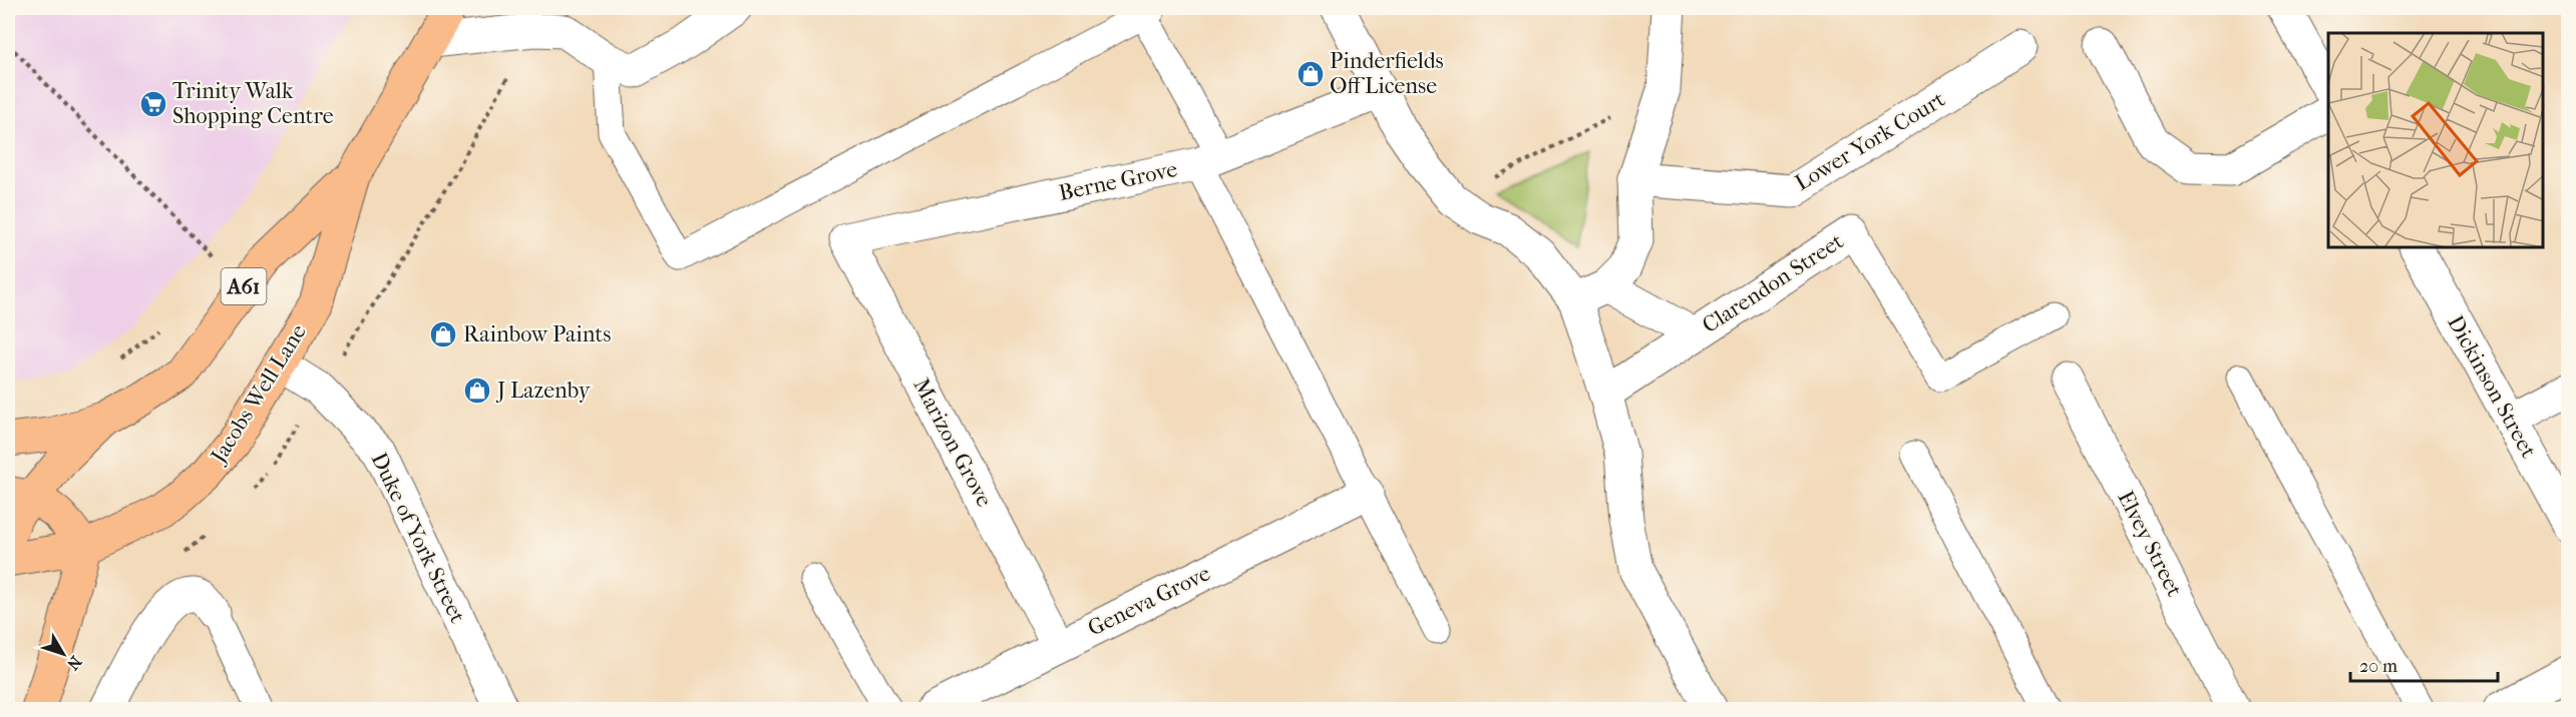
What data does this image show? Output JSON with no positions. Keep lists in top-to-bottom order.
{
  "streets": {
    "main road": ["A61", "Jacobs Well Lane"],
    "street": [
      "Lower York Court",
      "Berne Grove",
      "Clarendon Street",
      "Dickinson Street",
      "Marizon Grove",
      "Duke of York Street",
      "Elvey Street",
      "Geneva Grove"
    ]
  },
  "crossings": [
    ["Berne Grove", "Marizon Grove"],
    ["A61", "Jacobs Well Lane"],
    ["Jacobs Well Lane", "Duke of York Street"],
    ["Marizon Grove", "Geneva Grove"]
  ],
  "places": {
    "shop": ["Pinderfields Off License", "Rainbow Paints", "J Lazenby"],
    "supermarket": ["Trinity Walk Shopping Centre"]
  },
  "scale_bar": "20 m",
  "north": "bottom right"
}
